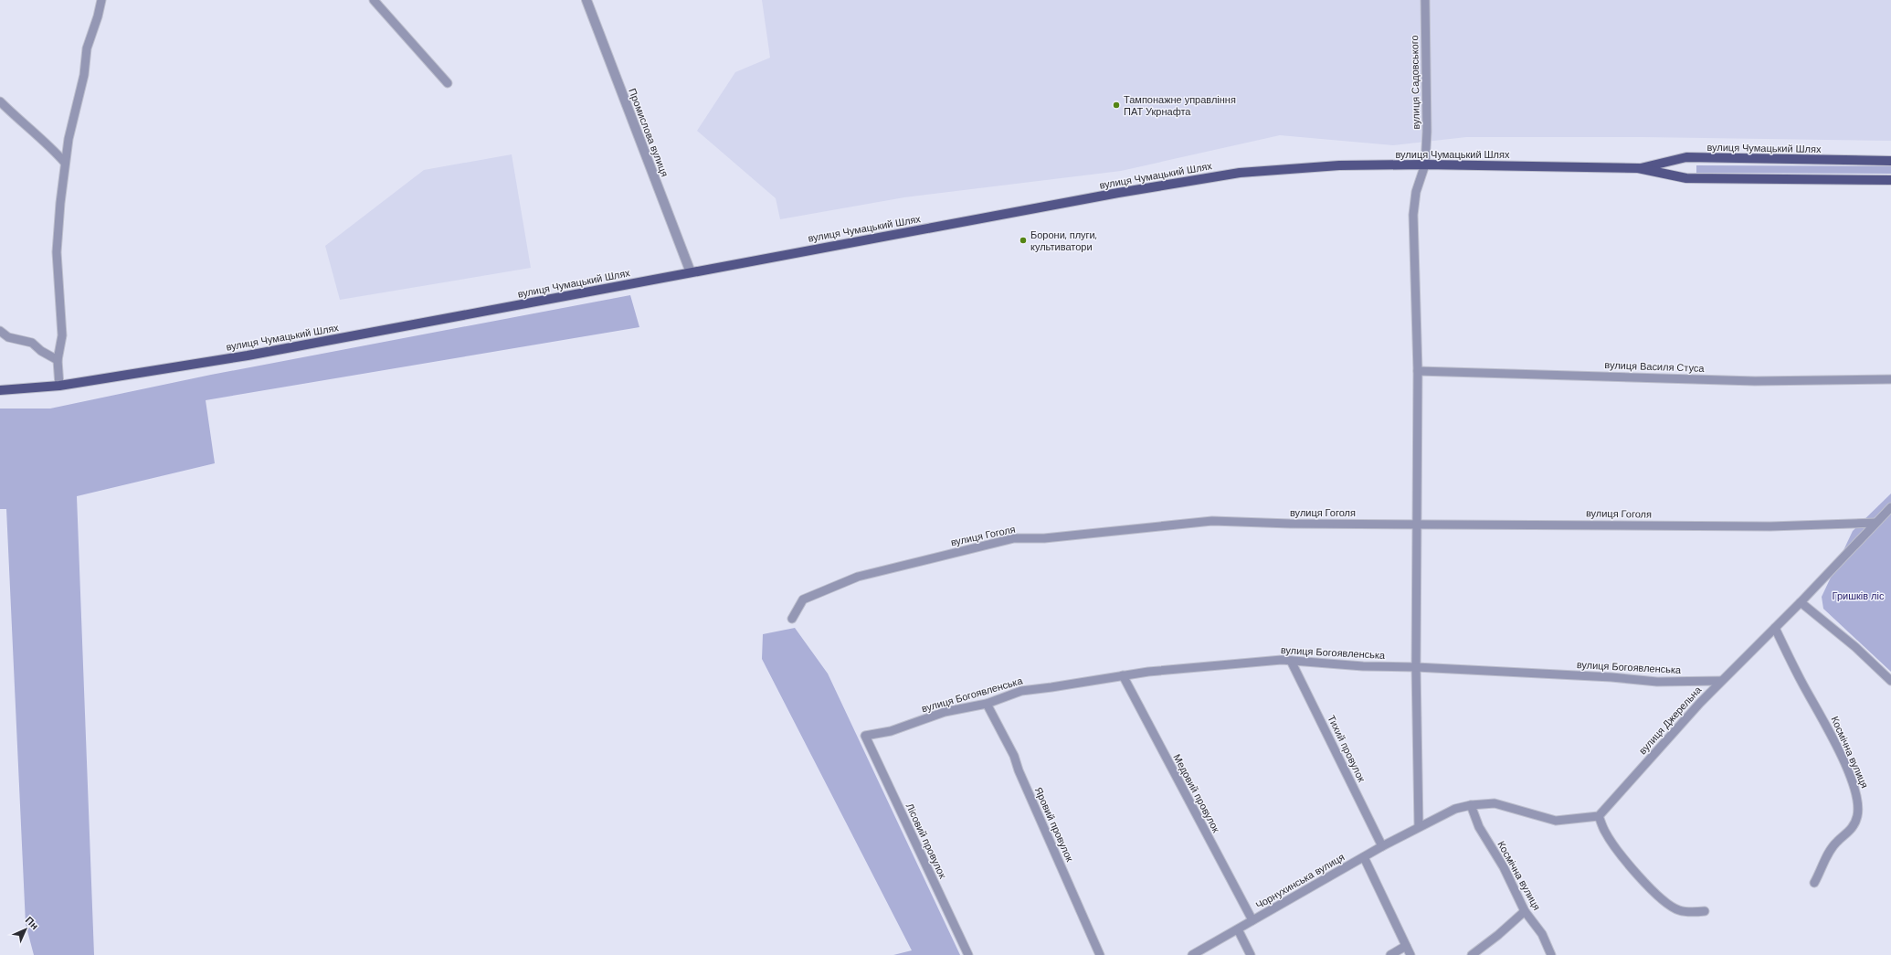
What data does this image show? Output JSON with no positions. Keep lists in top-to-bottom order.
{
  "streets": {
    "main road": ["вулиця Чумацький Шлях"],
    "street": [
      "вулиця Садовського",
      "Промислова вулиця",
      "вулиця Василя Стуса",
      "вулиця Гоголя",
      "вулиця Богоявленська",
      "вулиця Джерельна",
      "Тихий провулок",
      "Космічна вулиця",
      "Медовий провулок",
      "Яровий провулок",
      "Лісовий провулок",
      "Чорнухинська вулиця"
    ]
  },
  "crossings": [
    ["вулиця Садовського", "вулиця Чумацький Шлях"],
    ["вулиця Садовського", "вулиця Василя Стуса"],
    ["вулиця Садовського", "вулиця Гоголя"],
    ["вулиця Садовського", "вулиця Богоявленська"],
    ["вулиця Садовського", "Чорнухинська вулиця"],
    ["Промислова вулиця", "вулиця Чумацький Шлях"],
    ["вулиця Гоголя", "вулиця Джерельна"],
    ["вулиця Богоявленська", "вулиця Джерельна"],
    ["вулиця Богоявленська", "Тихий провулок"],
    ["вулиця Богоявленська", "Медовий провулок"],
    ["вулиця Богоявленська", "Яровий провулок"],
    ["вулиця Богоявленська", "Лісовий провулок"],
    ["вулиця Джерельна", "Космічна вулиця"],
    ["Тихий провулок", "Чорнухинська вулиця"],
    ["Медовий провулок", "Чорнухинська вулиця"]
  ],
  "parks": ["Гришків ліс"],
  "places": ["Тампонажне управління ПАТ Укрнафта", "Борони, плуги, культиватори"],
  "north": "top right"
}
